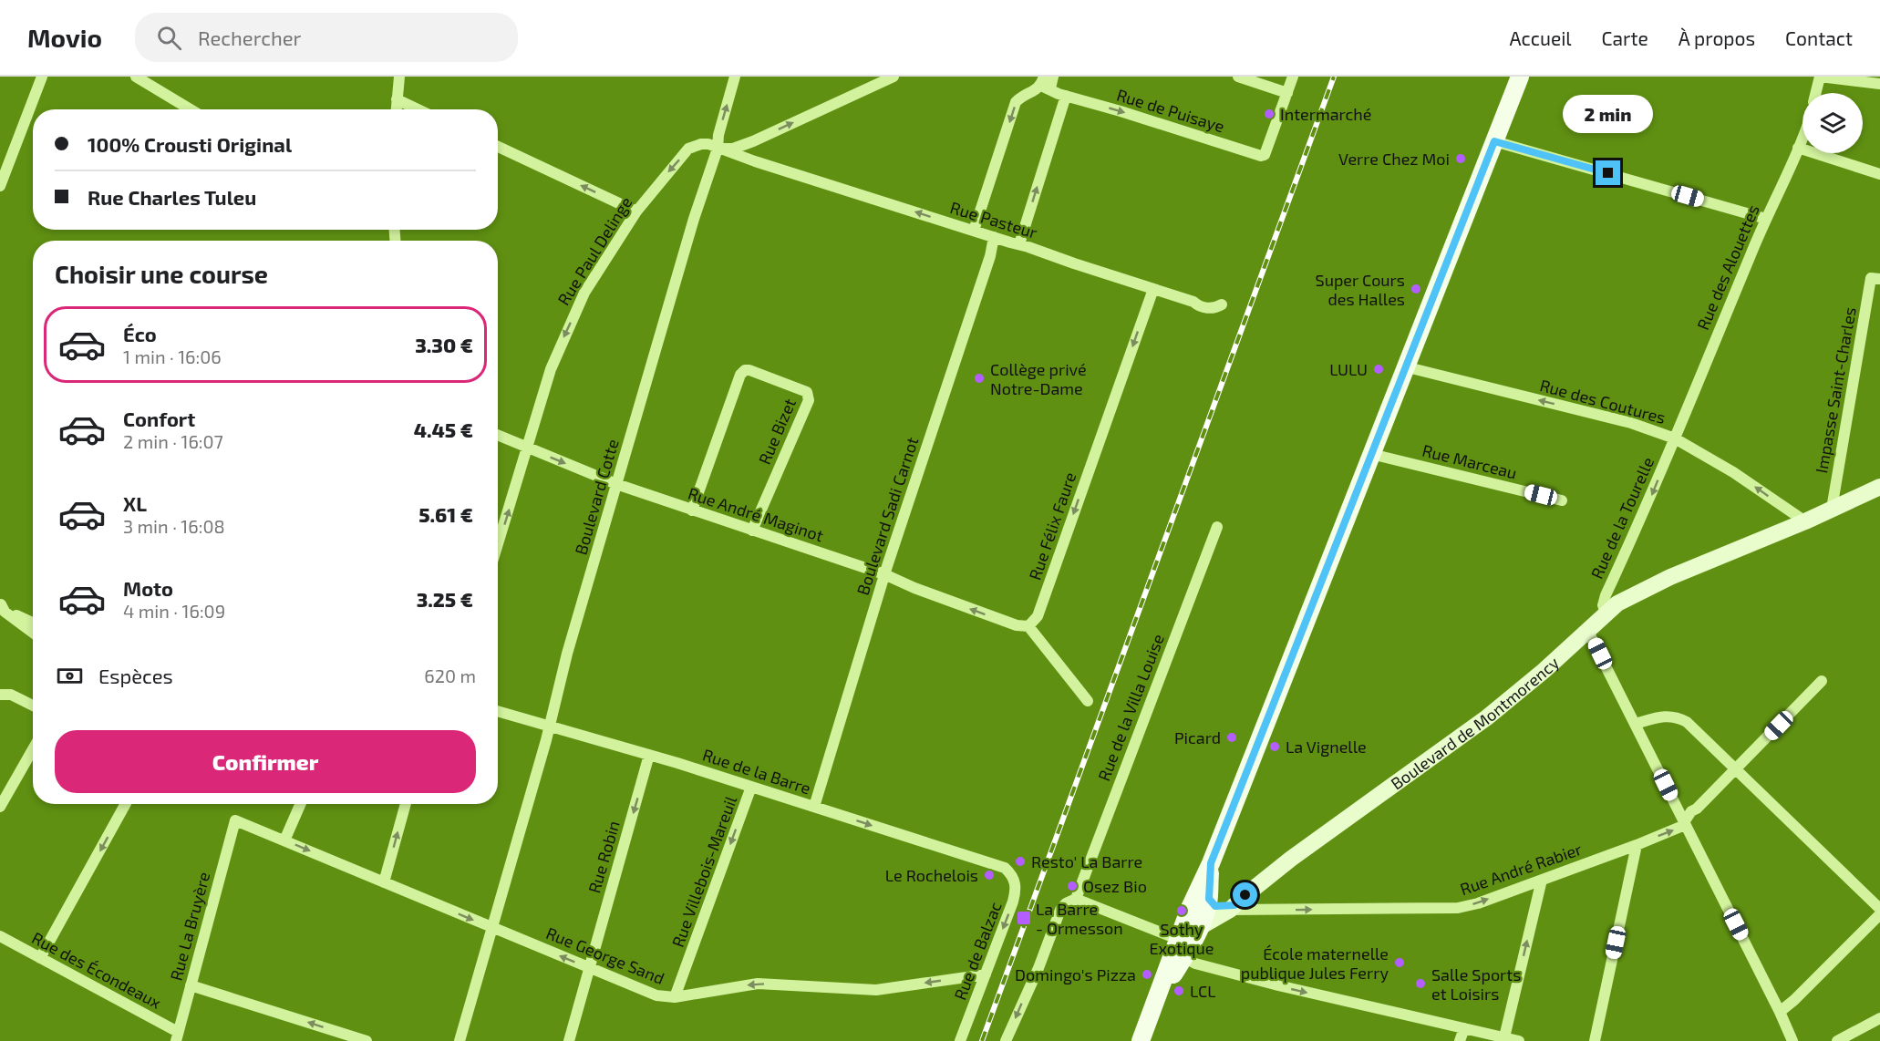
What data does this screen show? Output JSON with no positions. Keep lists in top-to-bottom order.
{
  "streets": {
    "street": [
      "Rue de Puisaye",
      "Rue Pasteur",
      "Rue Paul Delinge",
      "Rue des Alouettes",
      "Impasse Saint-Charles",
      "Rue des Coutures",
      "Rue Bizet",
      "Rue Marceau",
      "Boulevard Cotte",
      "Rue André Maginot",
      "Boulevard Sadi Carnot",
      "Rue de la Tourelle",
      "Rue Félix Faure",
      "Rue de la Villa Louise",
      "Boulevard de Montmorency",
      "Rue de la Barre",
      "Rue Robin",
      "Rue André Rabier",
      "Rue Villebois-Mareuil",
      "Rue La Bruyère",
      "Rue de Balzac",
      "Rue George Sand",
      "Rue des Écondeaux"
    ]
  },
  "crossings": [
    ["Rue Pasteur", "Rue Paul Delinge"],
    ["Rue Pasteur", "Boulevard Cotte"],
    ["Rue Pasteur", "Boulevard Sadi Carnot"],
    ["Rue Pasteur", "Rue Félix Faure"],
    ["Rue Paul Delinge", "Boulevard Cotte"],
    ["Rue Paul Delinge", "Rue André Maginot"],
    ["Rue des Alouettes", "Rue des Coutures"],
    ["Rue des Alouettes", "Rue de la Tourelle"],
    ["Impasse Saint-Charles", "Boulevard de Montmorency"],
    ["Rue des Coutures", "Rue de la Tourelle"],
    ["Rue des Coutures", "Boulevard de Montmorency"],
    ["Rue Bizet", "Rue André Maginot"],
    ["Boulevard Cotte", "Rue André Maginot"],
    ["Boulevard Cotte", "Rue de la Barre"],
    ["Boulevard Cotte", "Rue George Sand"],
    ["Rue André Maginot", "Boulevard Sadi Carnot"],
    ["Boulevard Sadi Carnot", "Rue de la Barre"],
    ["Rue de la Tourelle", "Boulevard de Montmorency"],
    ["Boulevard de Montmorency", "Rue André Rabier"],
    ["Rue de la Barre", "Rue Robin"],
    ["Rue de la Barre", "Rue Villebois-Mareuil"],
    ["Rue de la Barre", "Rue de Balzac"],
    ["Rue Robin", "Rue George Sand"],
    ["Rue Villebois-Mareuil", "Rue George Sand"],
    ["Rue La Bruyère", "Rue George Sand"],
    ["Rue La Bruyère", "Rue des Écondeaux"],
    ["Rue de Balzac", "Rue George Sand"]
  ],
  "one_way": [
    "Rue de Puisaye",
    "Rue Pasteur",
    "Rue des Coutures",
    "Rue de la Tourelle",
    "Rue Félix Faure",
    "Rue de la Barre",
    "Rue Robin",
    "Rue Villebois-Mareuil"
  ],
  "places": {
    "other": [
      "Intermarché",
      "Verre Chez Moi",
      "Super Cours des Halles",
      "LULU",
      "Collège privé Notre-Dame",
      "Picard",
      "La Vignelle",
      "Resto' La Barre",
      "Le Rochelois",
      "Osez Bio",
      "Sothy Exotique",
      "École maternelle publique Jules Ferry",
      "Domingo's Pizza",
      "Salle Sports et Loisirs",
      "LCL"
    ],
    "transit": ["La Barre - Ormesson"]
  },
  "page": {
    "header": "Movio",
    "search": "Rechercher",
    "nav": [
      "Accueil",
      "Carte",
      "À propos",
      "Contact"
    ],
    "bubble": "2 min",
    "banner": ["100% Crousti Original", "Rue Charles Tuleu"],
    "heading": "Choisir une course",
    "list": [
      {
        "name": "Éco",
        "note": "1 min · 16:06",
        "value": "3.30 €"
      },
      {
        "name": "Confort",
        "note": "2 min · 16:07",
        "value": "4.45 €"
      },
      {
        "name": "XL",
        "note": "3 min · 16:08",
        "value": "5.61 €"
      },
      {
        "name": "Moto",
        "note": "4 min · 16:09",
        "value": "3.25 €"
      }
    ],
    "pay": ["Espèces", "620 m"],
    "buttons": "Confirmer"
  }
}
